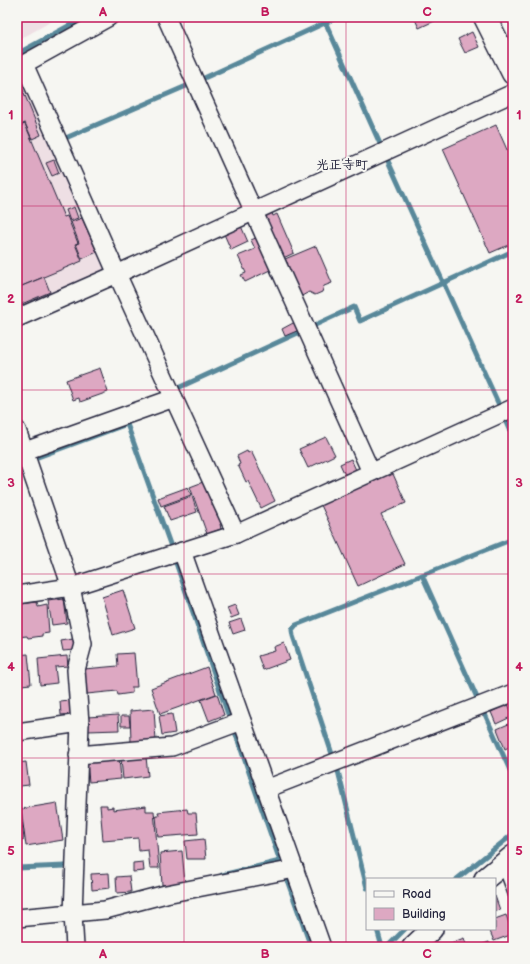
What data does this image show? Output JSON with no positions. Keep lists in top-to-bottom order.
{
  "districts": ["光正寺町"],
  "legend": ["Road", "Building"],
  "grid": {
    "columns": ["A", "B", "C"],
    "rows": [
      "1",
      "2",
      "3",
      "4",
      "5"
    ]
  }
}
